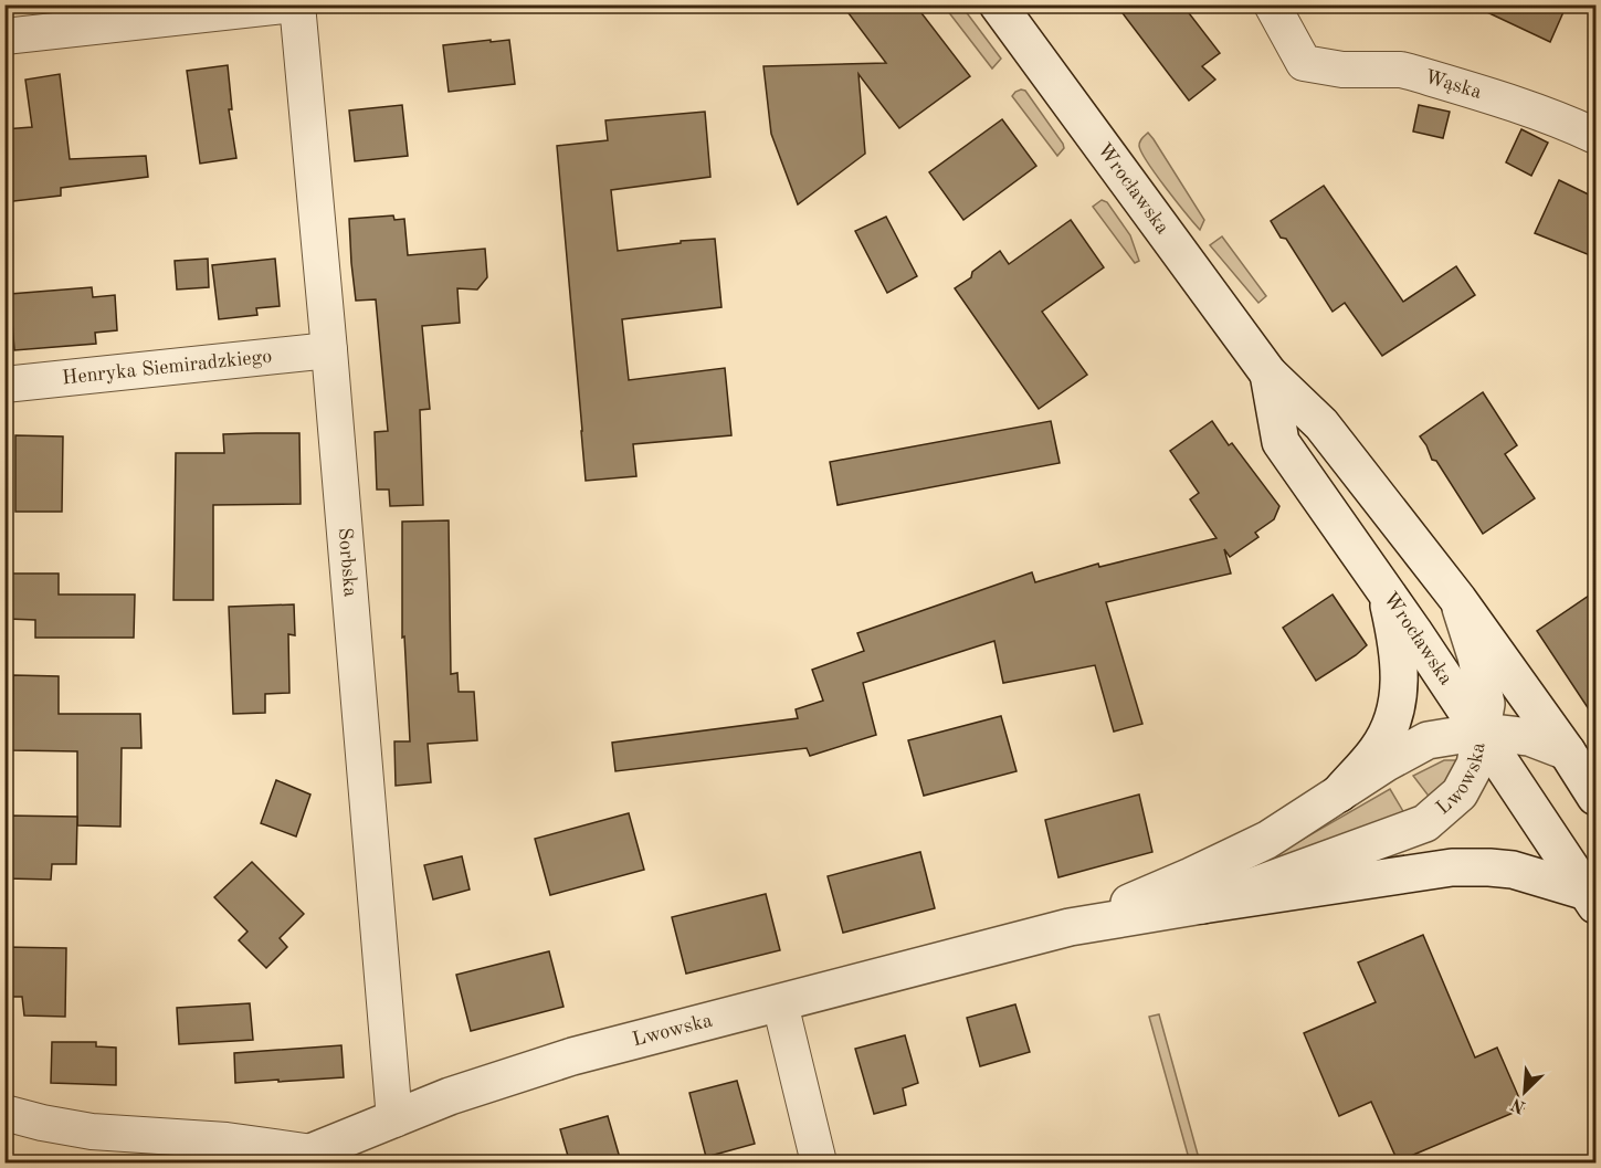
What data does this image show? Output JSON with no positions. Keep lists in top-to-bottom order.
{
  "streets": {
    "main road": ["Wrocławska", "Lwowska"],
    "street": ["Wąska", "Henryka Siemiradzkiego", "Sorbska"]
  },
  "crossings": [
    ["Wrocławska", "Lwowska"],
    ["Henryka Siemiradzkiego", "Sorbska"],
    ["Sorbska", "Lwowska"]
  ],
  "north": "bottom left"
}
